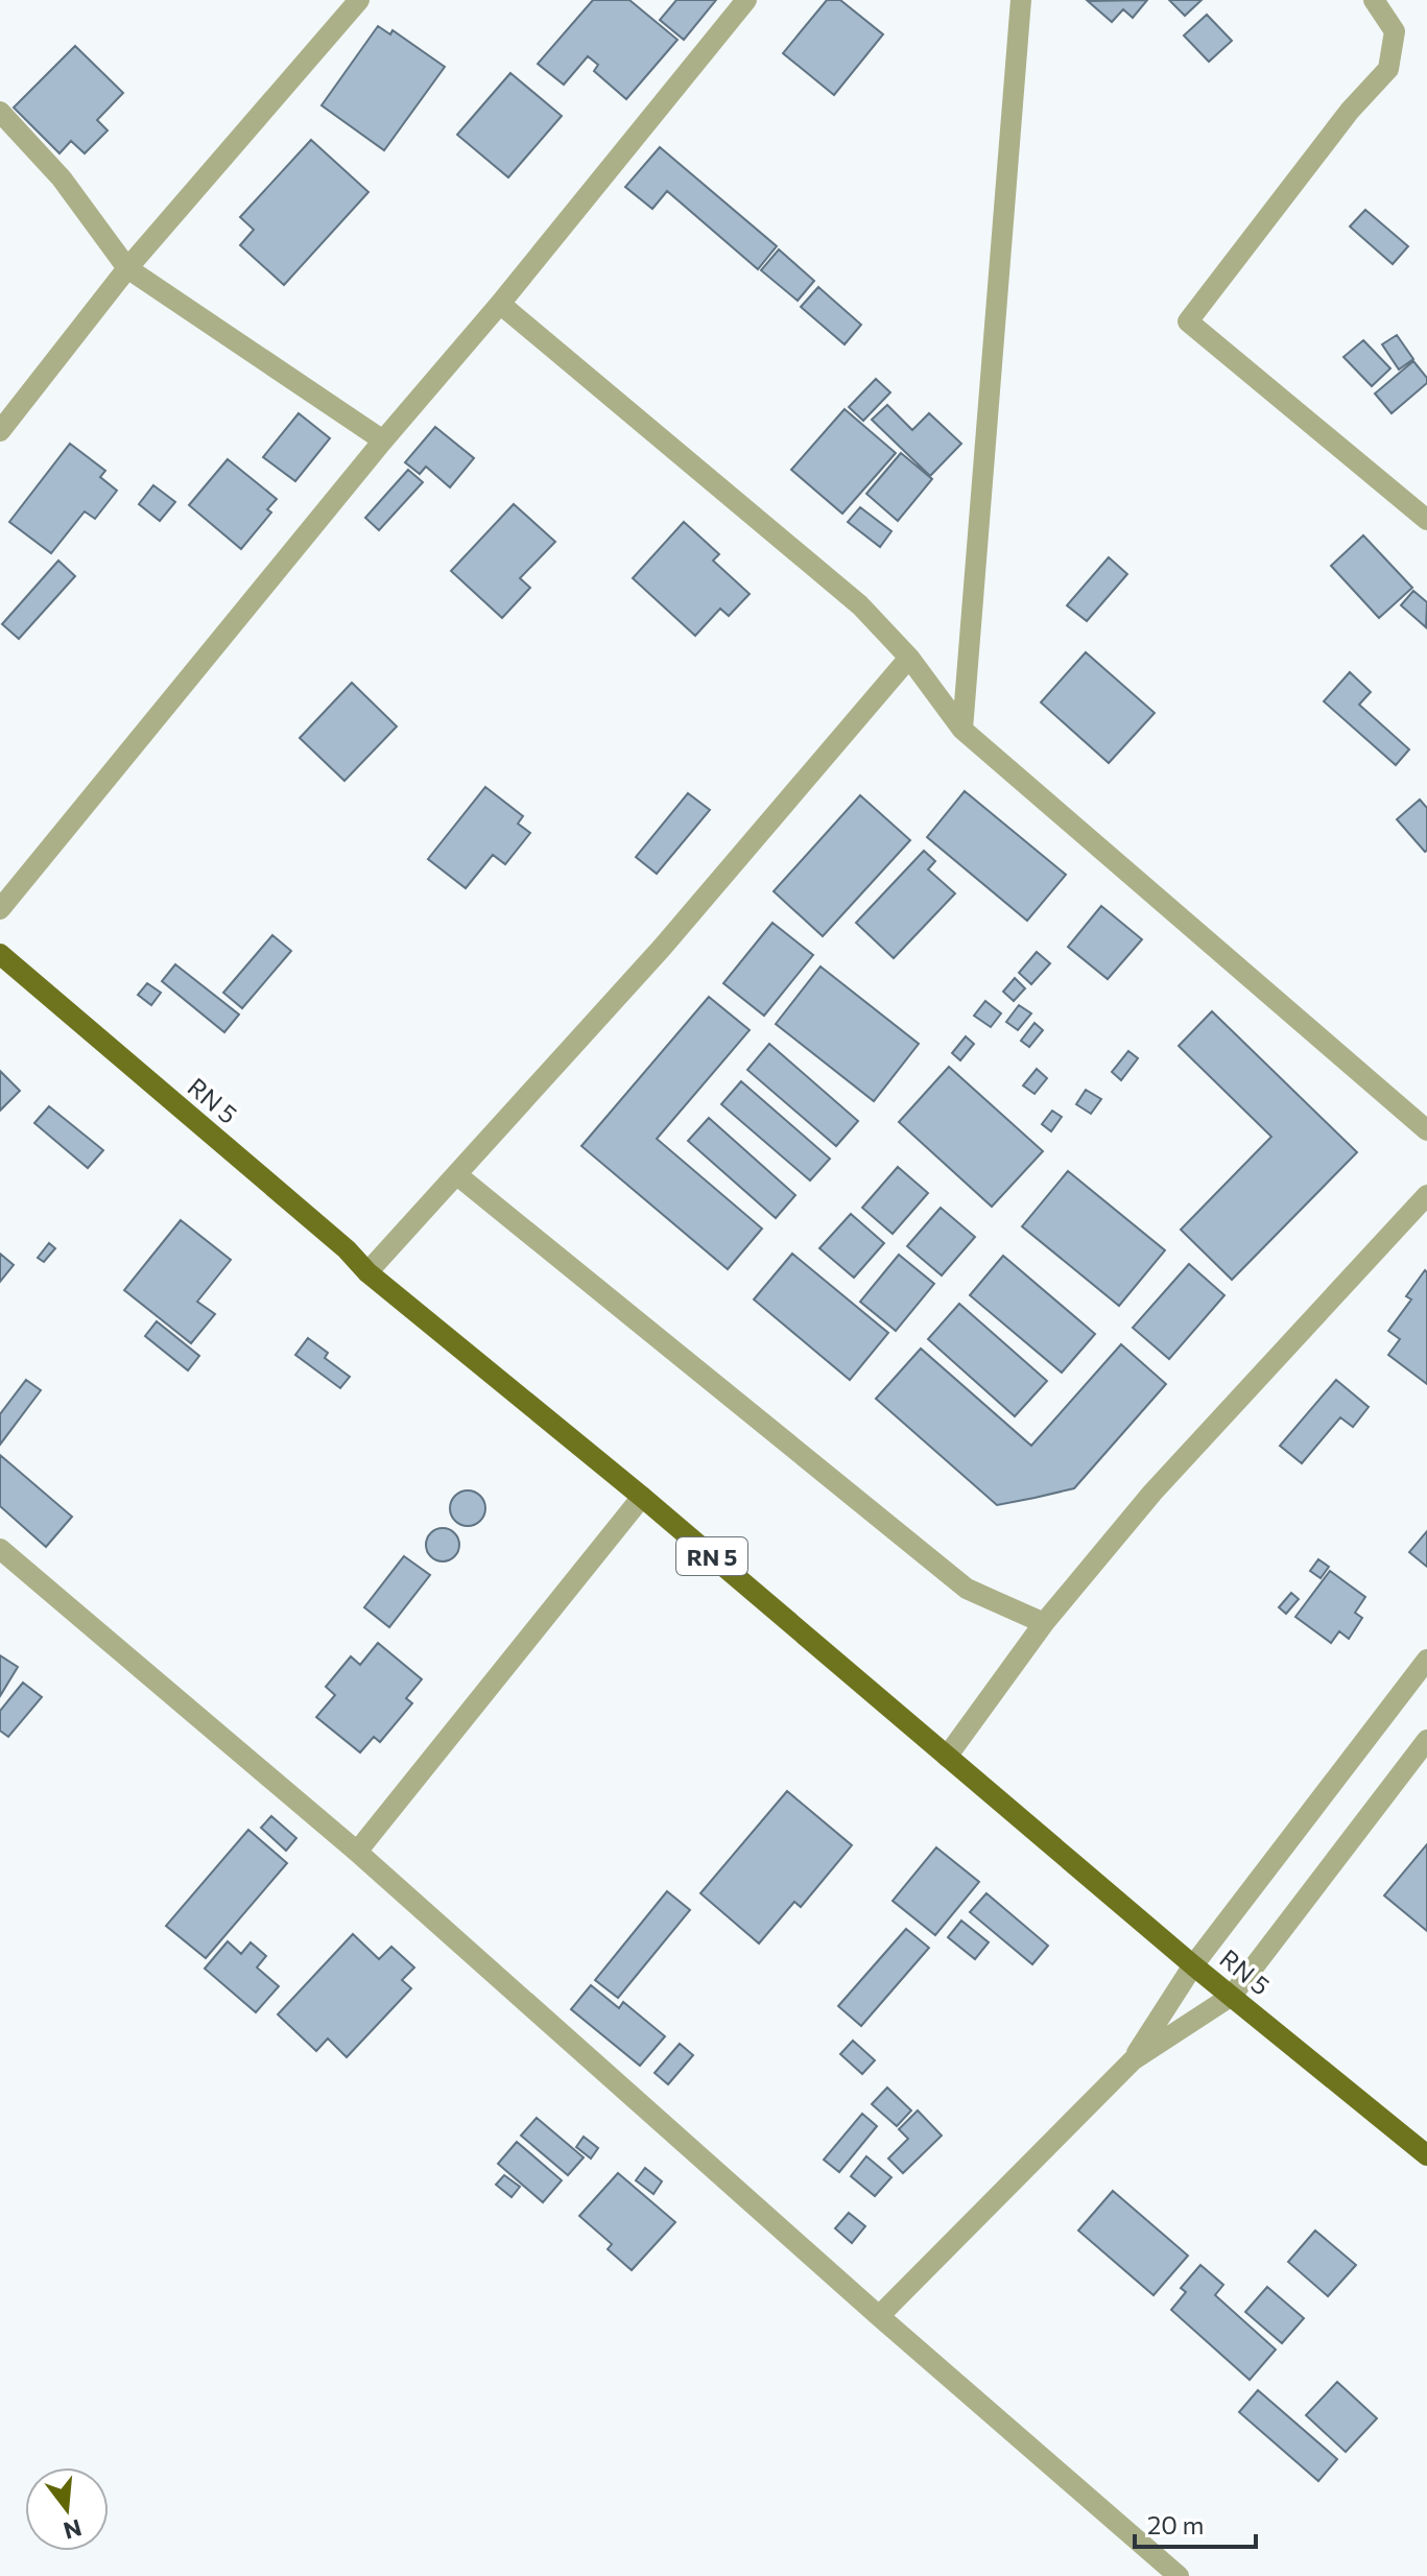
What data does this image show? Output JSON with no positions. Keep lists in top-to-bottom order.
{
  "streets": {
    "main road": ["RN 5"]
  },
  "scale_bar": "20 m",
  "north": "bottom"
}
